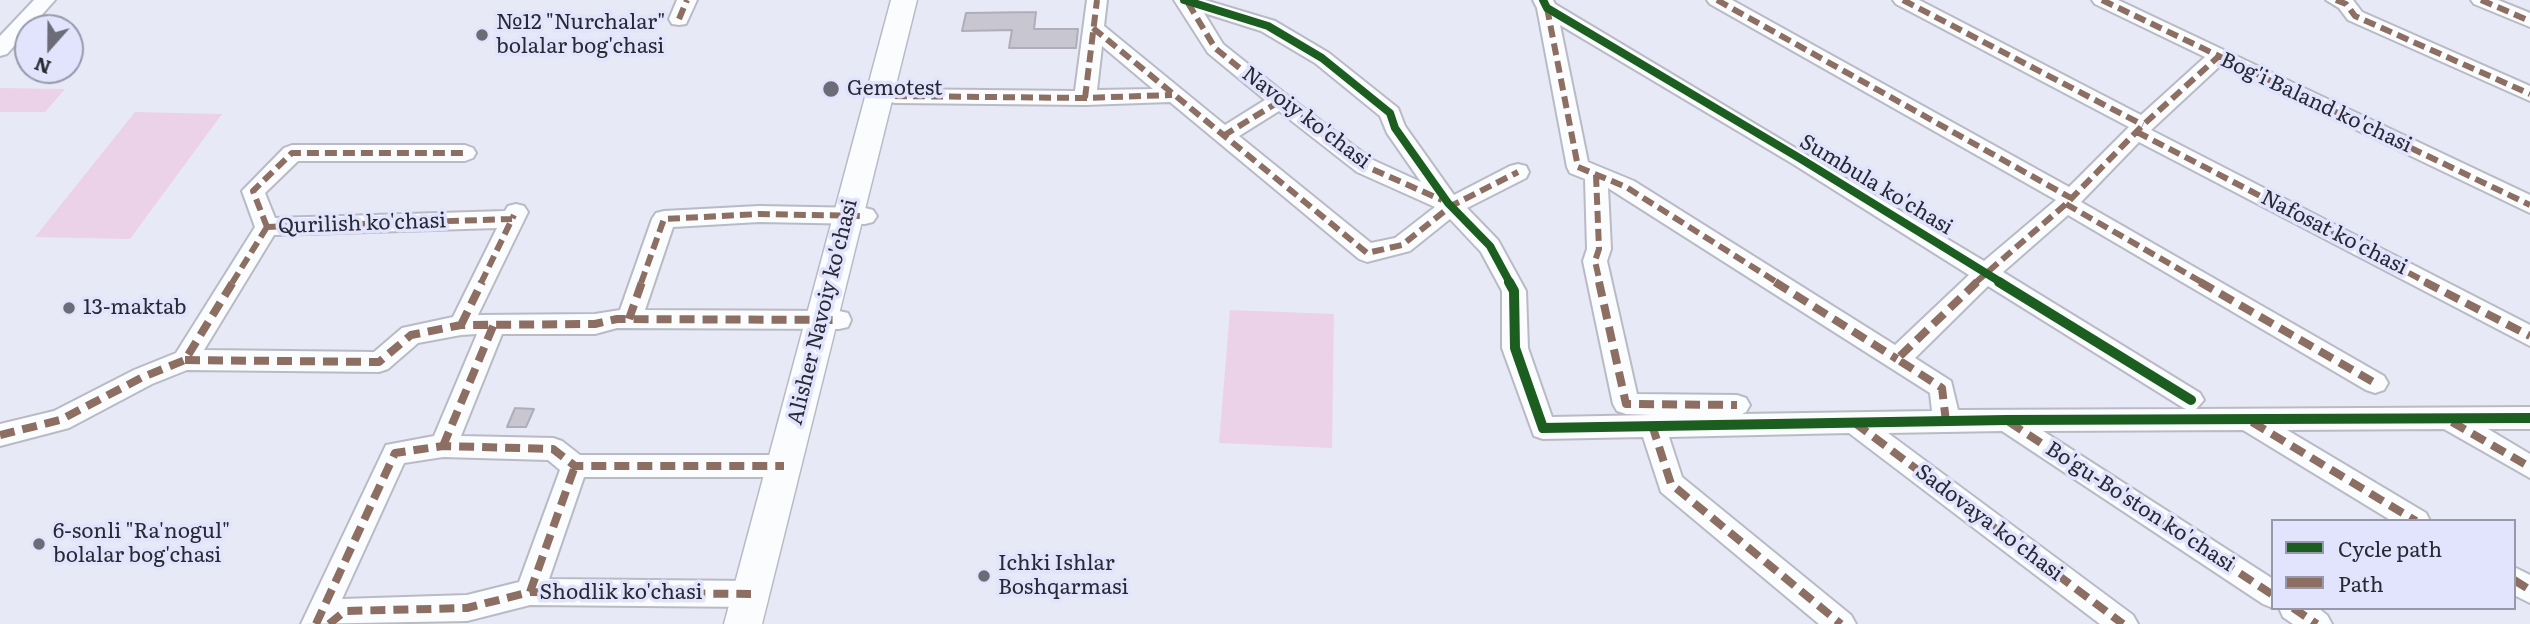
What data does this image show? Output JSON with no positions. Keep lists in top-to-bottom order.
{
  "streets": {
    "main road": ["Alisher Navoiy ko'chasi"],
    "street": [
      "Bog'i Baland ko'chasi",
      "Navoiy ko'chasi",
      "Sumbula ko'chasi",
      "Qurilish ko'chasi",
      "Nafosat ko'chasi",
      "Bo'gu-Bo'ston ko'chasi",
      "Sadovaya ko'chasi",
      "Shodlik ko'chasi"
    ]
  },
  "crossings": [
    ["Alisher Navoiy ko'chasi", "Shodlik ko'chasi"]
  ],
  "places": [
    "№12 \"Nurchalar\" bolalar bog'chasi",
    "Gemotest",
    "13-maktab",
    "6-sonli \"Ra'nogul\" bolalar bog'chasi",
    "Ichki Ishlar Boshqarmasi"
  ],
  "legend": ["Cycle path", "Path"],
  "north": "bottom"
}
